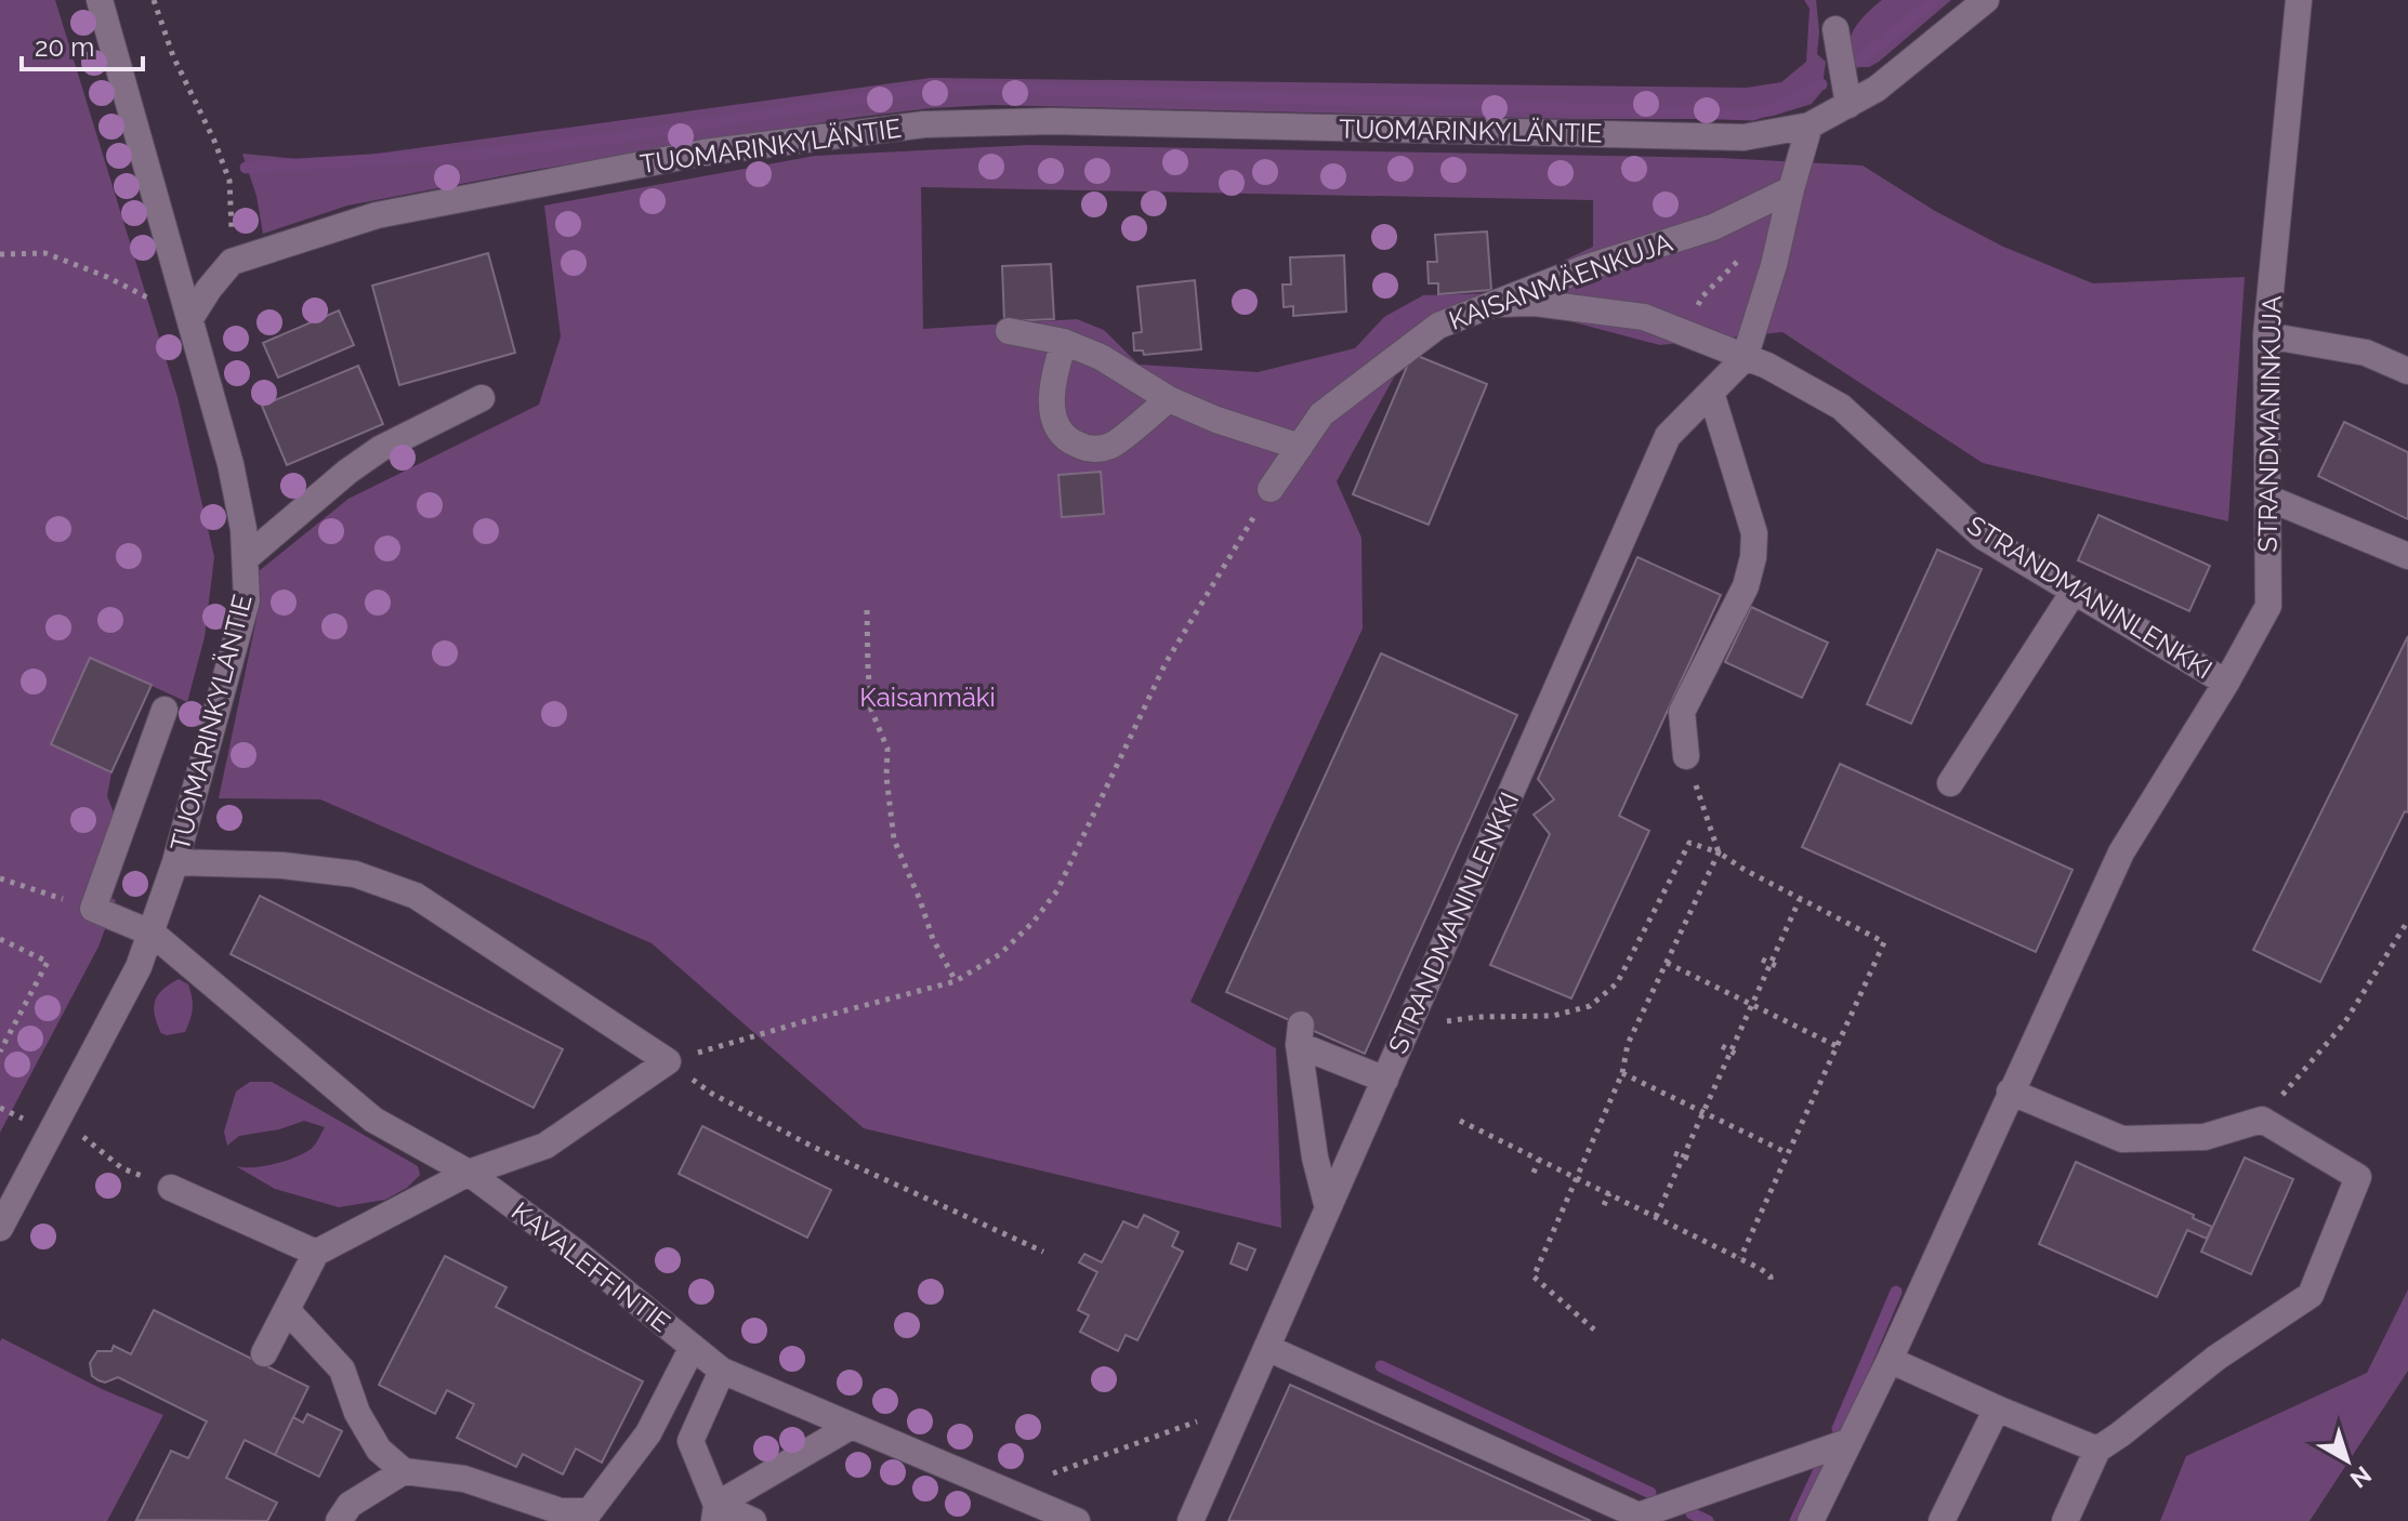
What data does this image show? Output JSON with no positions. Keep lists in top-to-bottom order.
{
  "streets": {
    "street": [
      "TUOMARINKYLÄNTIE",
      "KAISANMÄENKUJA",
      "STRANDMANINKUJA",
      "STRANDMANINLENKKI",
      "KAVALEFFINTIE"
    ]
  },
  "crossings": [
    ["TUOMARINKYLÄNTIE", "KAVALEFFINTIE"],
    ["STRANDMANINKUJA", "STRANDMANINLENKKI"]
  ],
  "parks": ["Kaisanmäki"],
  "scale_bar": "20 m",
  "north": "bottom right"
}
